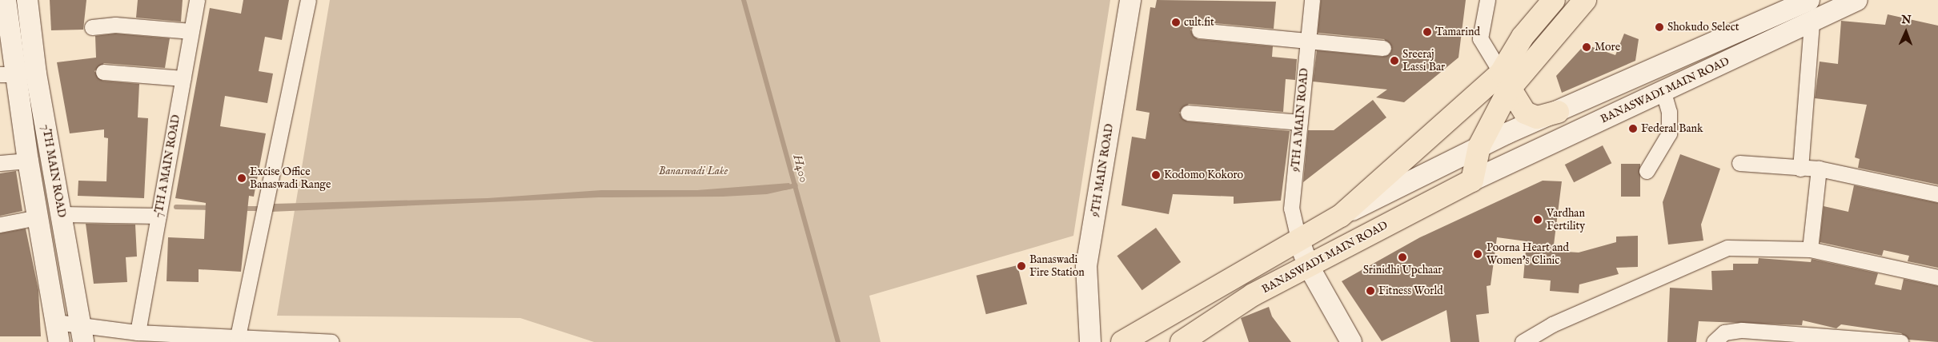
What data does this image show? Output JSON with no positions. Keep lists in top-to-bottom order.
{
  "streets": {
    "main road": ["BANASWADI MAIN ROAD", "9TH MAIN ROAD", "7TH MAIN ROAD"],
    "street": ["9TH A MAIN ROAD", "7TH A MAIN ROAD"]
  },
  "crossings": [
    ["BANASWADI MAIN ROAD", "9TH A MAIN ROAD"]
  ],
  "water": ["H400"],
  "parks": ["Banaswadi Lake"],
  "places": [
    "cult.fit",
    "Shokudo Select",
    "Tamarind",
    "More",
    "Sreeraj Lassi Bar",
    "Federal Bank",
    "Kodomo Kokoro",
    "Excise Office Banaswadi Range",
    "Vardhan Fertility",
    "Poorna Heart and Women's Clinic",
    "Srinidhi Upchaar",
    "Banaswadi Fire Station",
    "Fitness World"
  ],
  "north": "top"
}
